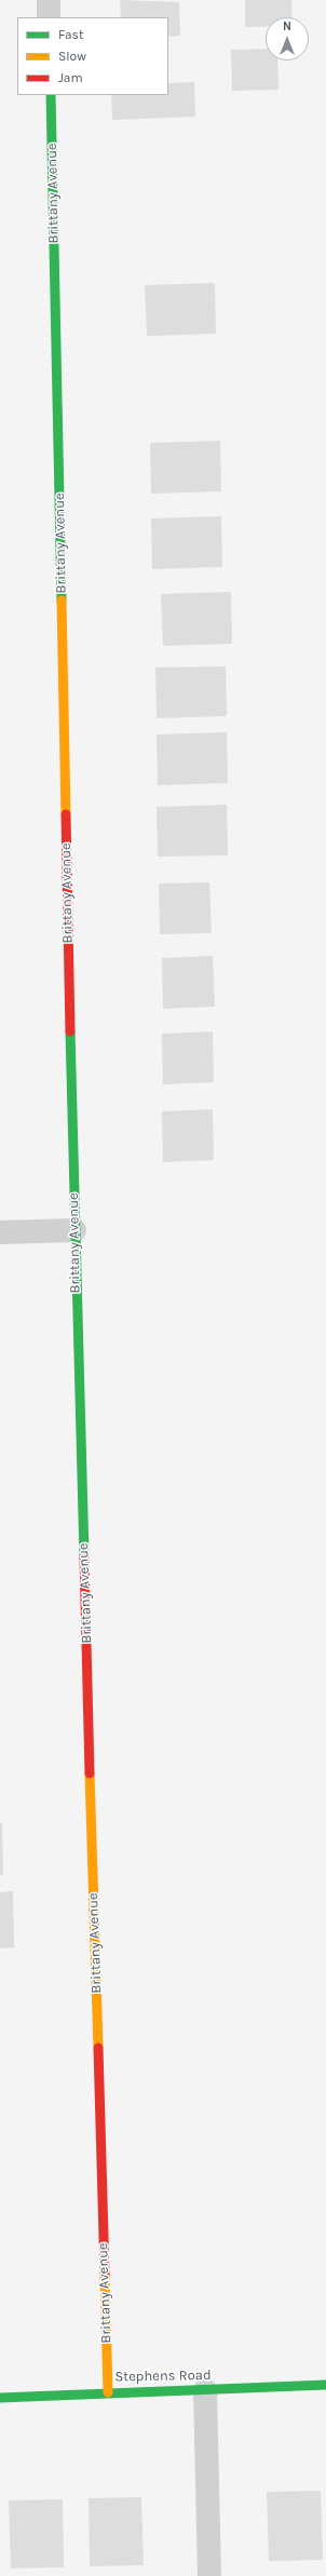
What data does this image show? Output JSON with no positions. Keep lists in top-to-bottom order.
{
  "streets": {
    "street": ["Brittany Avenue", "Stephens Road"]
  },
  "crossings": [
    ["Brittany Avenue", "Stephens Road"]
  ],
  "legend": ["Fast", "Slow", "Jam"],
  "north": "top"
}
